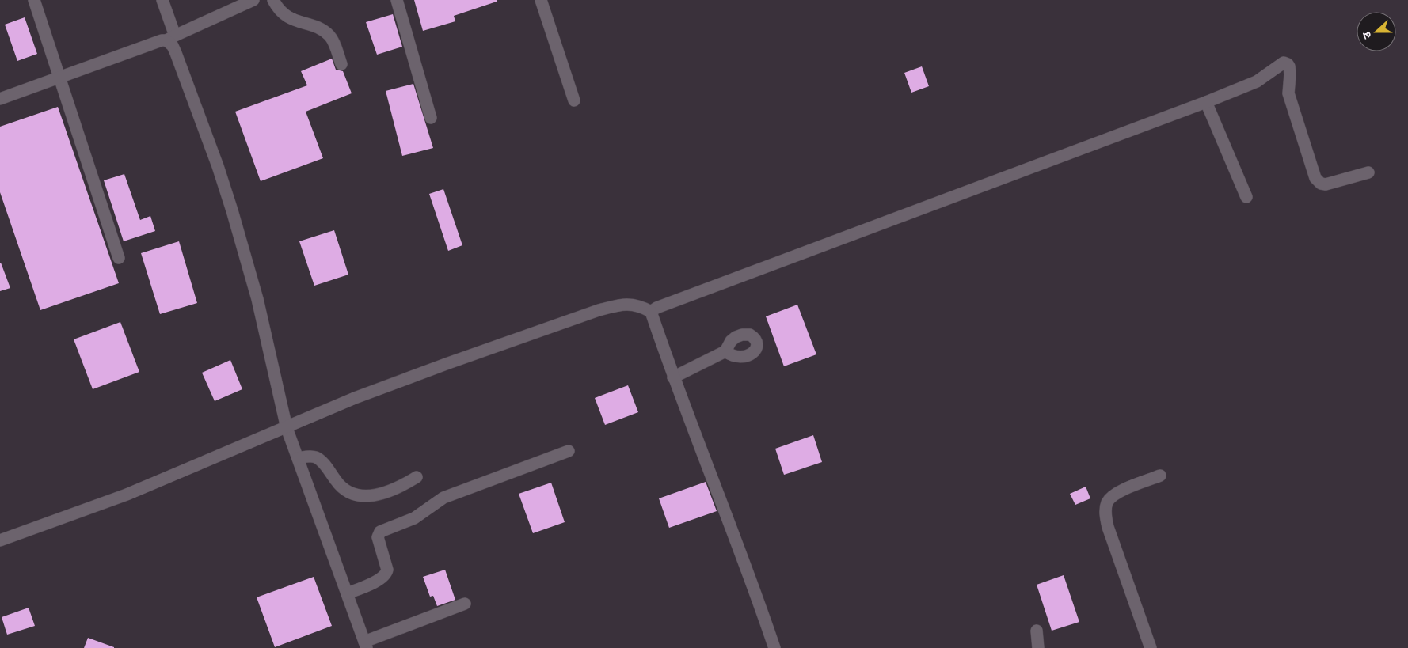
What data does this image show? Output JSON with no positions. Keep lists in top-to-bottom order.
{
  "north": "left"
}
